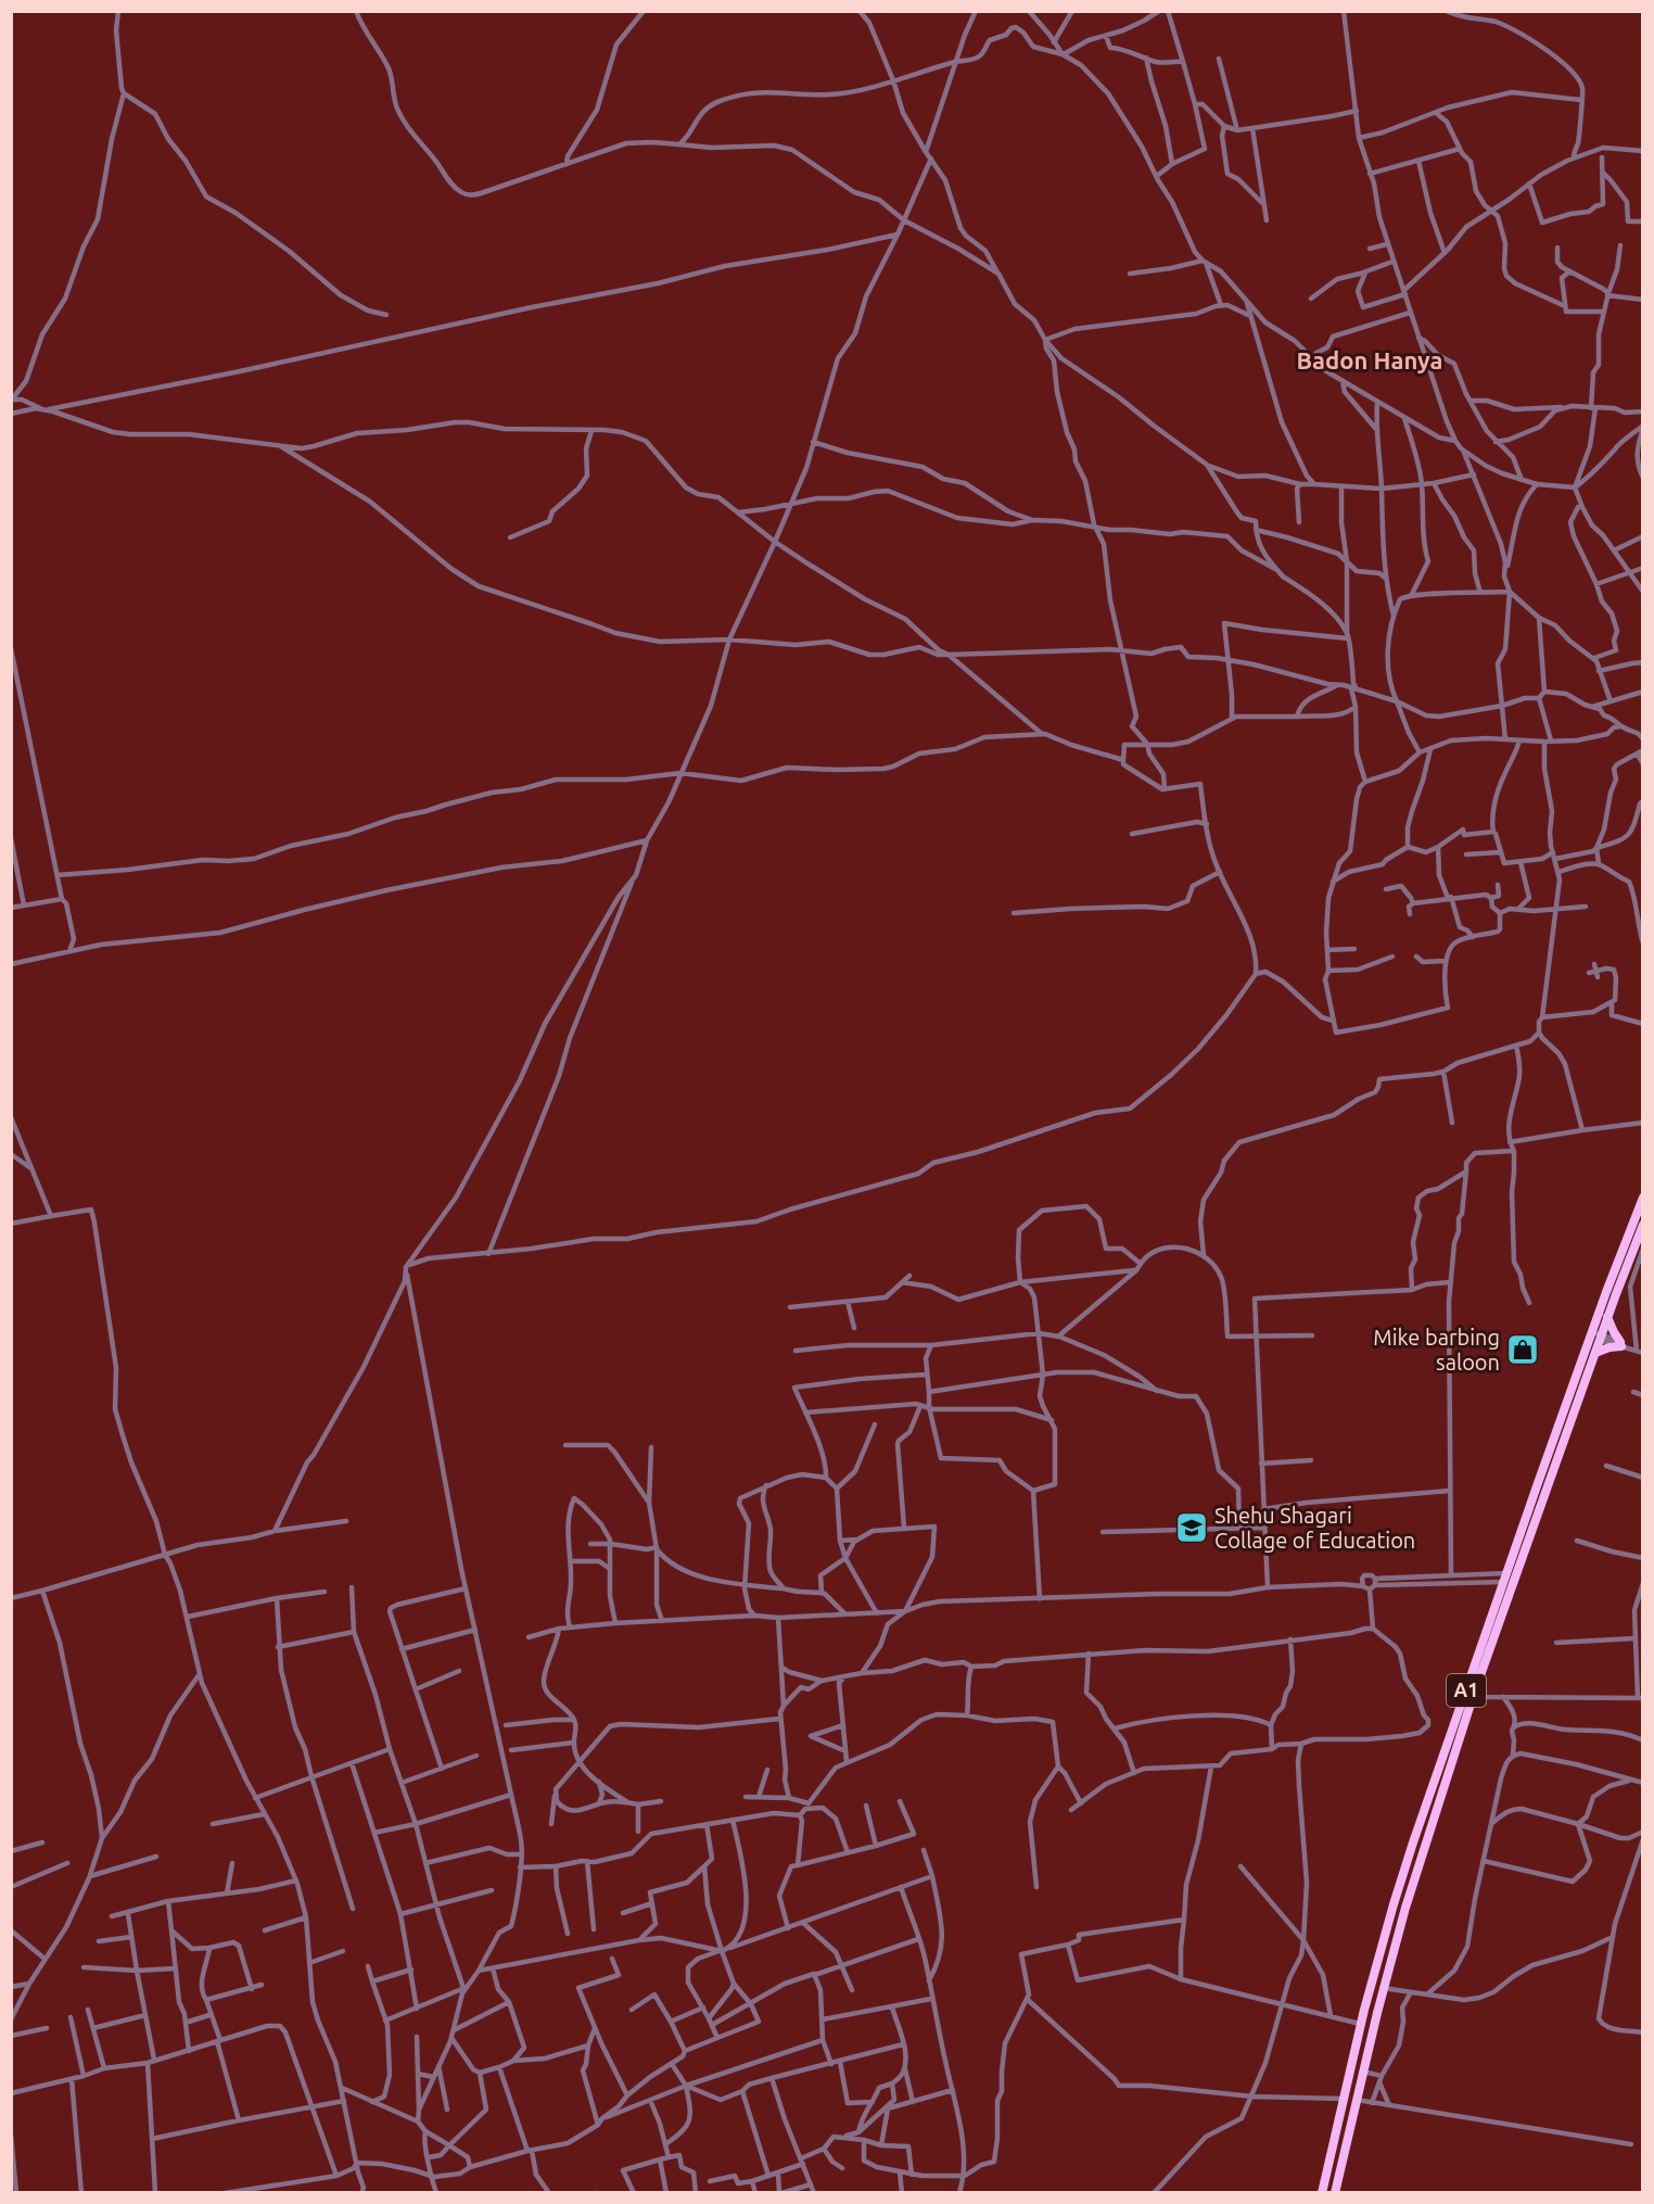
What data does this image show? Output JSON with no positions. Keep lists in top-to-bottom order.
{
  "streets": {
    "highway": ["A1"]
  },
  "districts": ["Badon Hanya"],
  "places": {
    "shop": ["Mike barbing saloon"],
    "school or university": ["Shehu Shagari Collage of Education"]
  }
}
